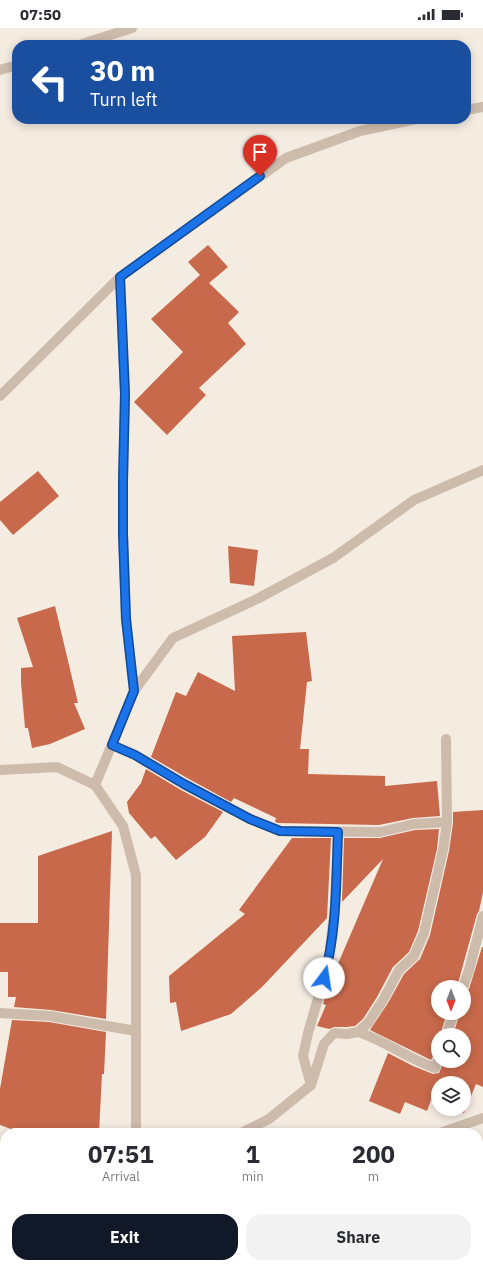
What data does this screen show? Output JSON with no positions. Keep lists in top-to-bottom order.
{
  "north": "bottom",
  "page": {
    "status": "07:50",
    "turn": ["30 m", "Turn left"],
    "eta": [
      "07:51",
      "Arrival",
      "1",
      "min",
      "200",
      "m"
    ],
    "buttons": ["Exit", "Share"]
  }
}
